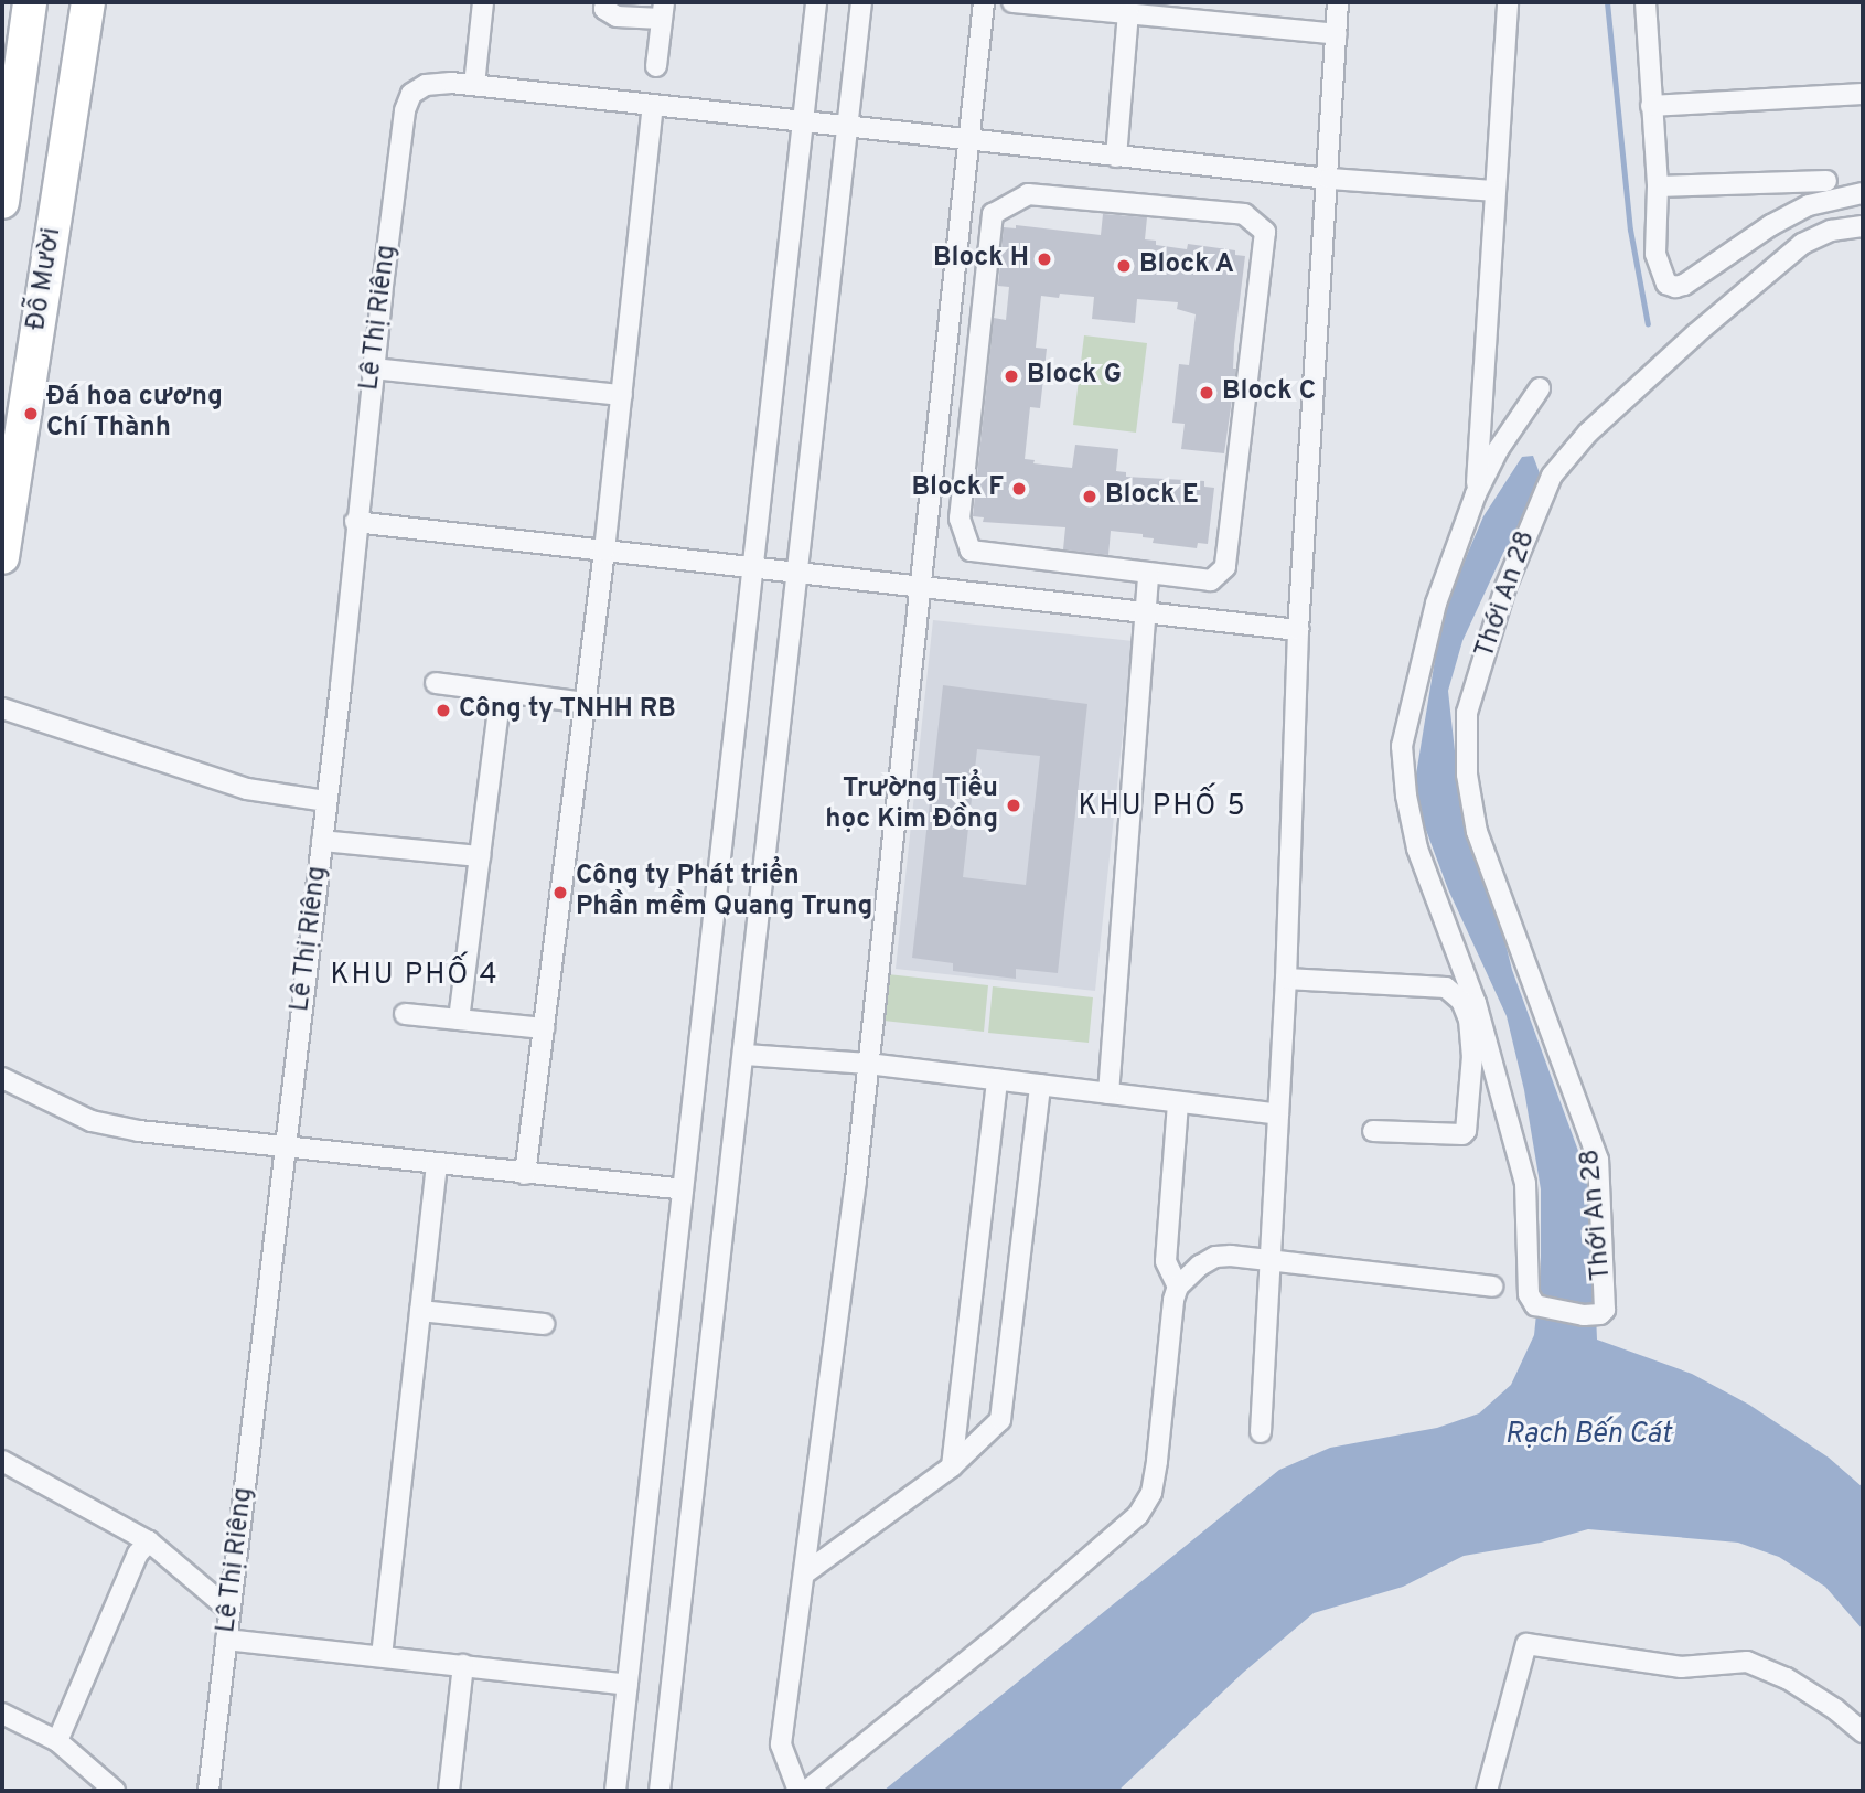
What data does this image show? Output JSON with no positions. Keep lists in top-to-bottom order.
{
  "streets": {
    "highway": ["Đỗ Mười"],
    "street": ["Lê Thị Riêng", "Thới An 28"]
  },
  "districts": ["KHU PHỐ 5", "KHU PHỐ 4"],
  "water": ["Rạch Bến Cát"],
  "places": [
    "Block H",
    "Block A",
    "Block G",
    "Block C",
    "Đá hoa cương Chí Thành",
    "Block F",
    "Block E",
    "Công ty TNHH RB",
    "Trường Tiểu học Kim Đồng",
    "Công ty Phát triển Phần mềm Quang Trung"
  ]
}
